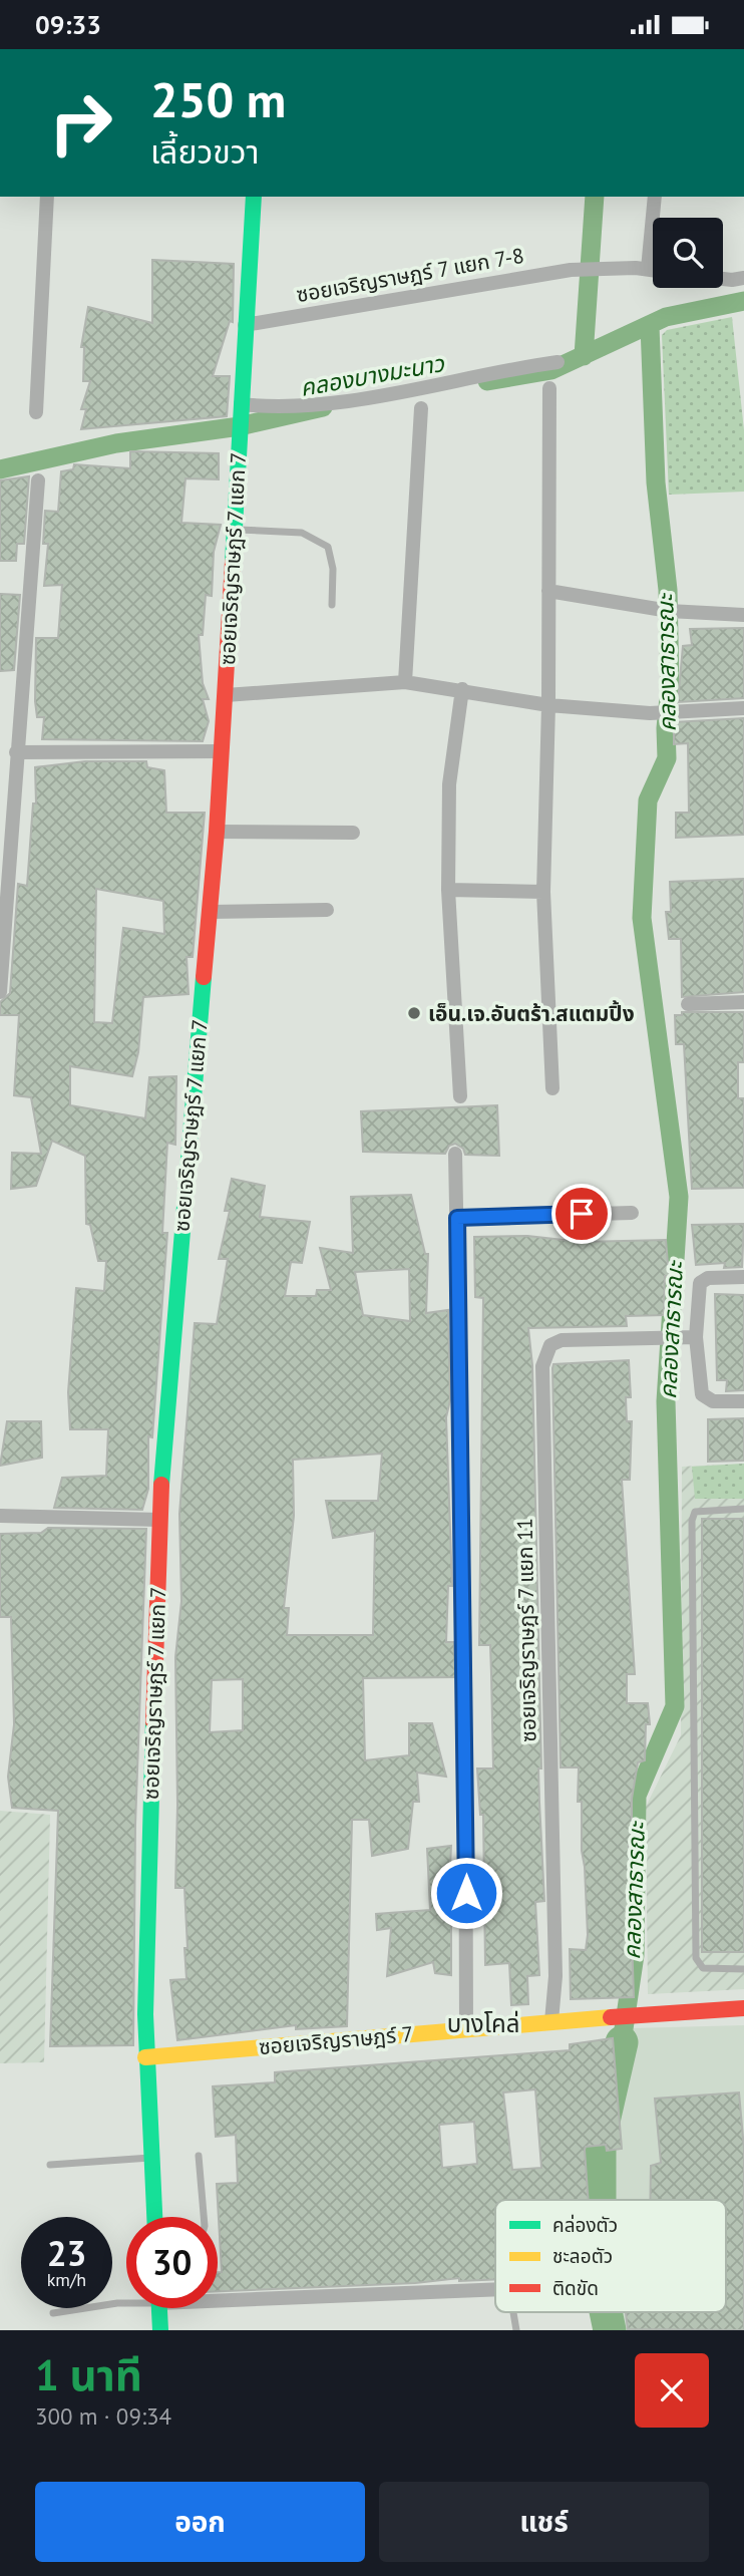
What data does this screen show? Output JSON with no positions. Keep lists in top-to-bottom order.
{
  "streets": {
    "street": [
      "ซอยเจริญราษฎร์ 7 แยก 7-8",
      "ซอยเจริญราษฎร์ 7 แยก 7",
      "ซอยเจริญราษฎร์ 7 แยก 11",
      "ซอยเจริญราษฎร์ 7"
    ]
  },
  "crossings": [
    ["ซอยเจริญราษฎร์ 7 แยก 7-8", "ซอยเจริญราษฎร์ 7 แยก 7"],
    ["ซอยเจริญราษฎร์ 7 แยก 7", "ซอยเจริญราษฎร์ 7"],
    ["ซอยเจริญราษฎร์ 7 แยก 11", "ซอยเจริญราษฎร์ 7"]
  ],
  "districts": ["บางโคล่"],
  "water": ["คลองบางมะนาว", "คลองสาธารณะ"],
  "places": ["เอ็น.เจ.อันตร้า.สแตมปิ้ง"],
  "legend": ["คล่องตัว", "ชะลอตัว", "ติดขัด"],
  "page": {
    "status": "09:33",
    "turn": ["250 m", "เลี้ยวขวา"],
    "speed": "23 km/h",
    "limit": "30",
    "heading": ["1 นาที", "300 m · 09:34"],
    "buttons": ["ออก", "แชร์"]
  }
}
